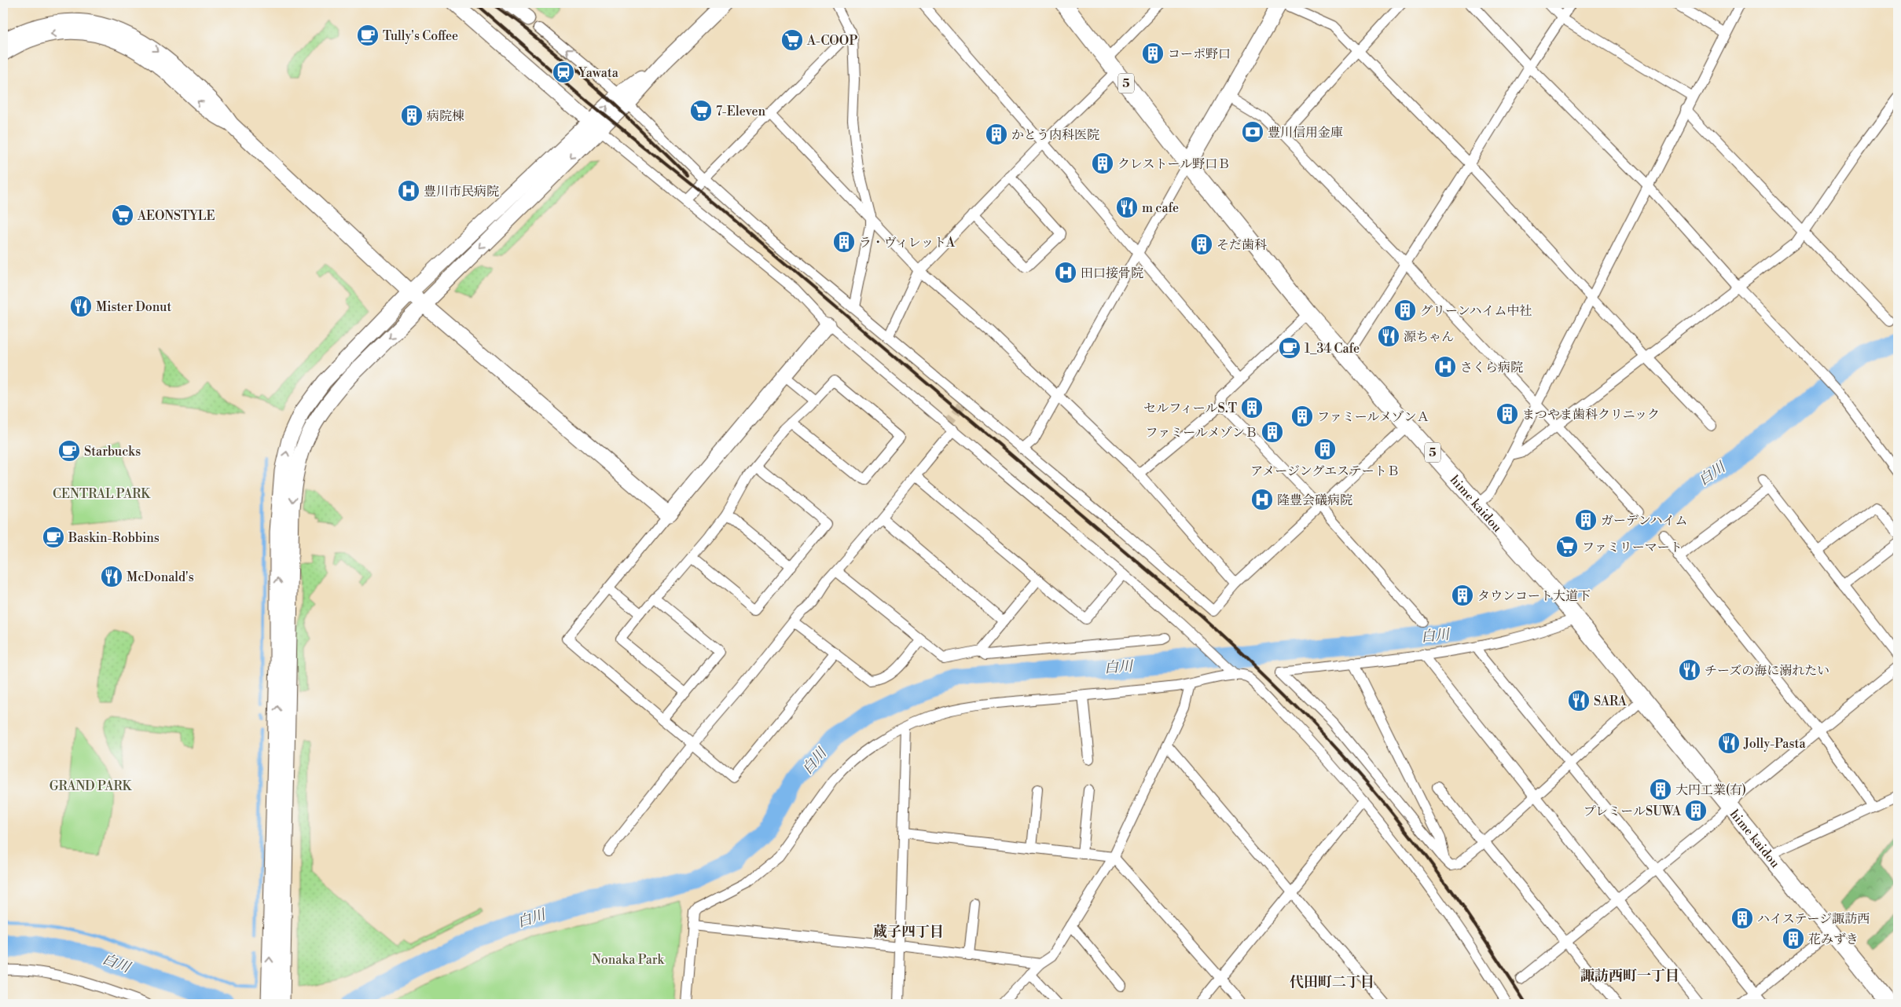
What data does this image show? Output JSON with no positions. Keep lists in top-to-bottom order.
{
  "streets": {
    "main road": ["5", "hime kaidou"]
  },
  "districts": ["蔵子四丁目", "諏訪西町一丁目", "代田町二丁目"],
  "water": ["白川"],
  "parks": ["CENTRAL PARK", "GRAND PARK", "Nonaka Park"],
  "places": {
    "cafe": [
      "Tully's Coffee",
      "1_34 Cafe",
      "Starbucks",
      "Baskin-Robbins"
    ],
    "supermarket": [
      "A-COOP",
      "7-Eleven",
      "AEONSTYLE",
      "ファミリーマート"
    ],
    "building": [
      "コーポ野口",
      "病院棟",
      "かとう内科医院",
      "クレストール野口Ｂ",
      "ラ・ヴィレットA",
      "そだ歯科",
      "グリーンハイム中社",
      "セルフィールS.T",
      "まつやま歯科クリニック",
      "ファミールメゾンＡ",
      "ファミールメゾンＢ",
      "アメージングエステートＢ",
      "ガーデンハイム",
      "タウンコート大道下",
      "大円工業(有)",
      "プレミールSUWA",
      "ハイステージ諏訪西",
      "花みずき"
    ],
    "station": ["Yawata"],
    "bank": ["豊川信用金庫"],
    "hospital": [
      "豊川市民病院",
      "田口接骨院",
      "さくら病院",
      "隆豊会礒病院"
    ],
    "restaurant": [
      "m cafe",
      "Mister Donut",
      "源ちゃん",
      "McDonald's",
      "チーズの海に溺れたい",
      "SARA",
      "Jolly-Pasta"
    ]
  }
}
